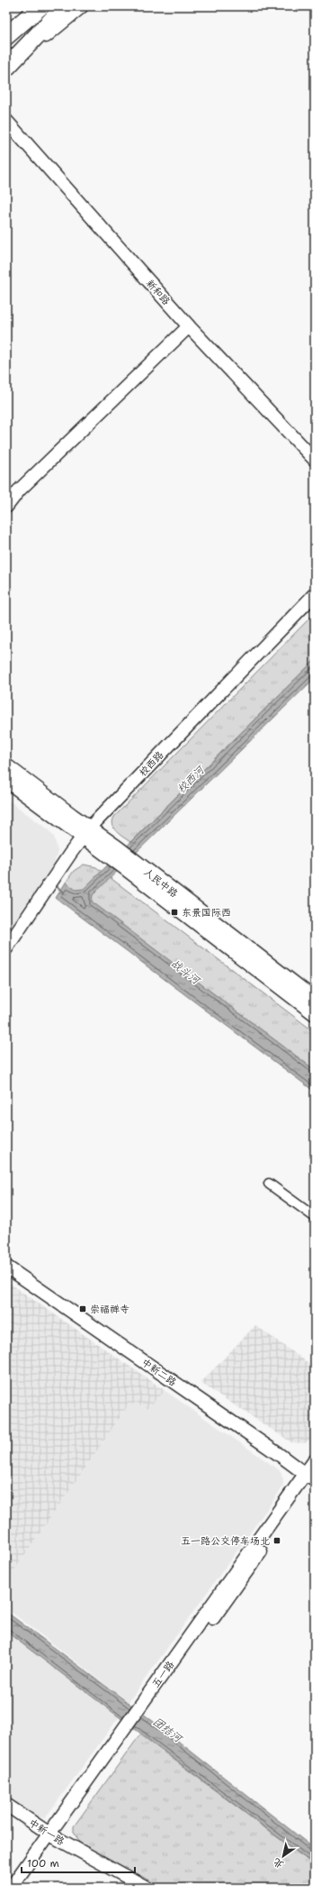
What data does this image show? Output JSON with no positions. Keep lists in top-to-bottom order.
{
  "streets": {
    "main road": ["人民中路"],
    "street": [
      "新和路",
      "校西路",
      "中新二路",
      "五一路",
      "中新一路"
    ]
  },
  "crossings": [
    ["校西路", "人民中路"],
    ["中新二路", "五一路"],
    ["五一路", "中新一路"]
  ],
  "water": ["校西河", "战斗河", "团结河"],
  "places": {
    "transit": ["东景国际西", "崇福禅寺", "五一路公交停车场北"]
  },
  "scale_bar": "100 m",
  "north": "bottom left"
}
